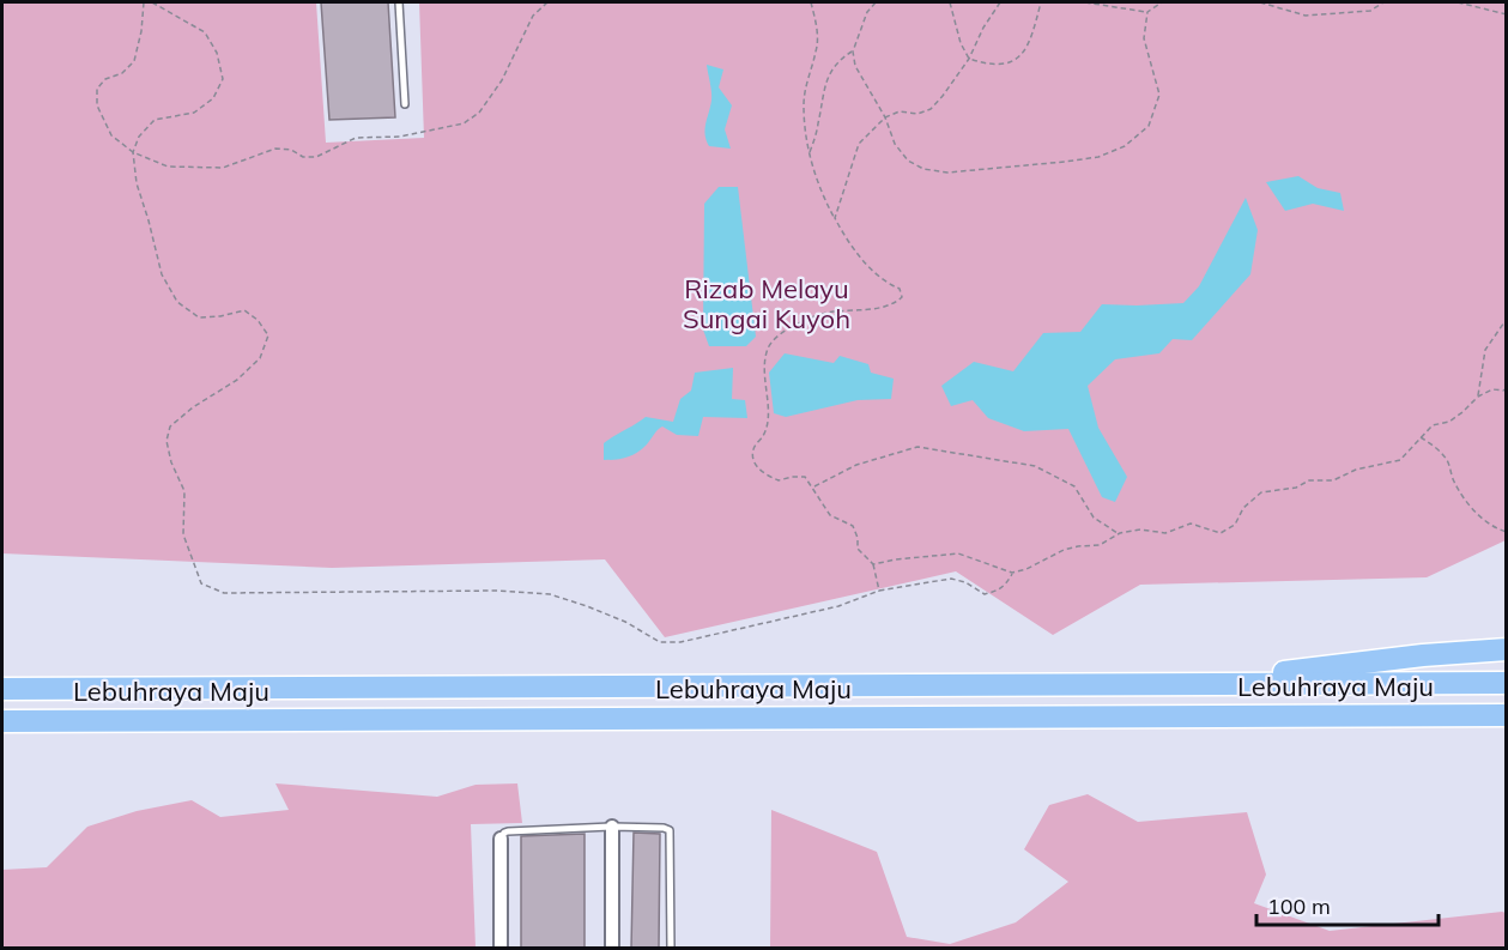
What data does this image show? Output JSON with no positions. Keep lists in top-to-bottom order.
{
  "streets": {
    "highway": ["Lebuhraya Maju"]
  },
  "parks": ["Rizab Melayu Sungai Kuyoh"],
  "scale_bar": "100 m"
}
